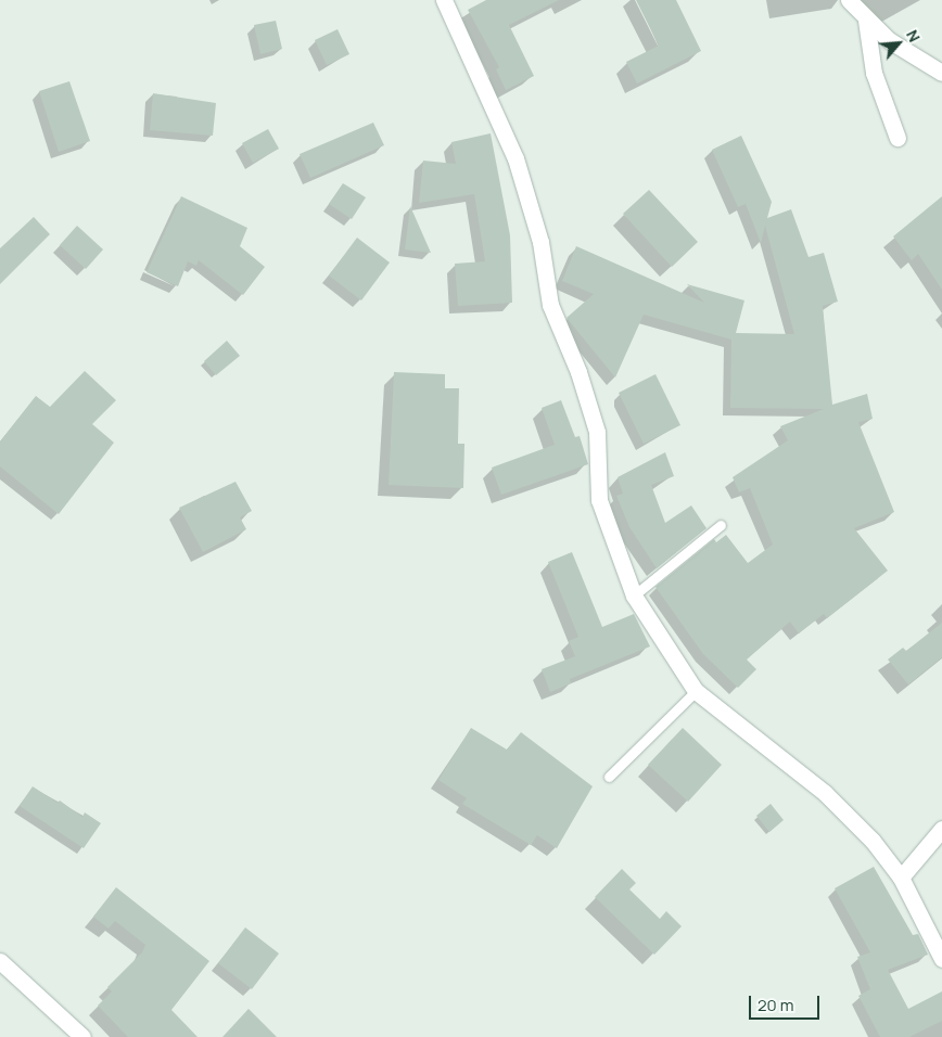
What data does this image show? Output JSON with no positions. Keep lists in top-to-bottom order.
{
  "scale_bar": "20 m",
  "north": "top right"
}
